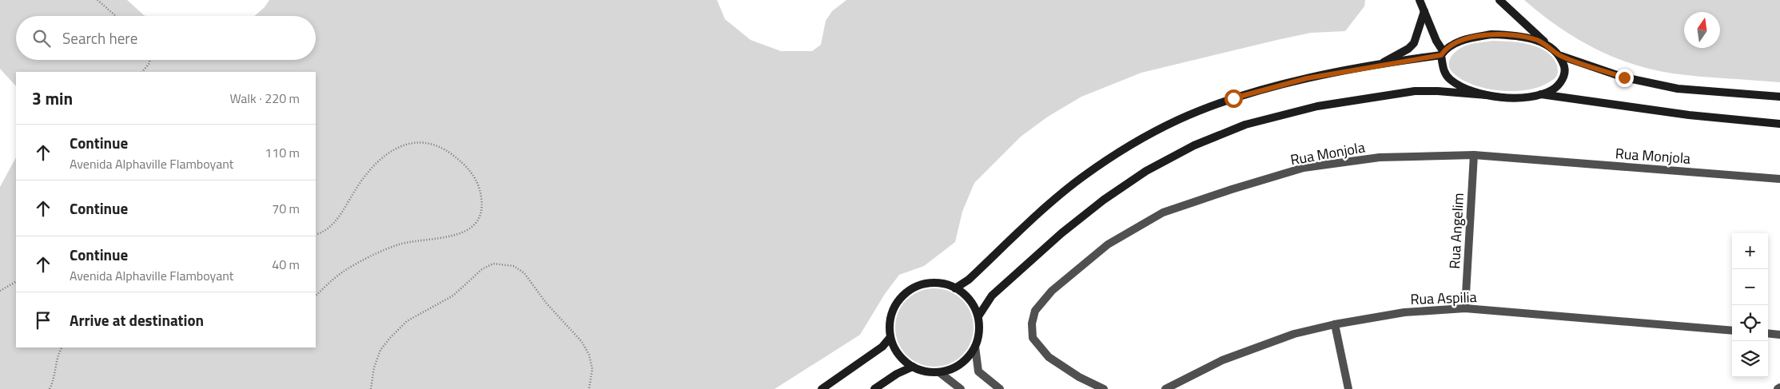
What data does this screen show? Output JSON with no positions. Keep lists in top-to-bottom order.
{
  "streets": {
    "street": ["Rua Monjola", "Rua Angelim", "Rua Aspilia"]
  },
  "crossings": [
    ["Rua Monjola", "Rua Angelim"],
    ["Rua Angelim", "Rua Aspilia"]
  ],
  "north": "top",
  "page": {
    "search": "Search here",
    "heading": ["3 min", "Walk · 220 m"],
    "list": [
      ["Continue", "Avenida Alphaville Flamboyant", "110 m"],
      ["Continue", "70 m"],
      ["Continue", "Avenida Alphaville Flamboyant", "40 m"],
      "Arrive at destination"
    ],
    "map_buttons": ["+", "−"]
  }
}
